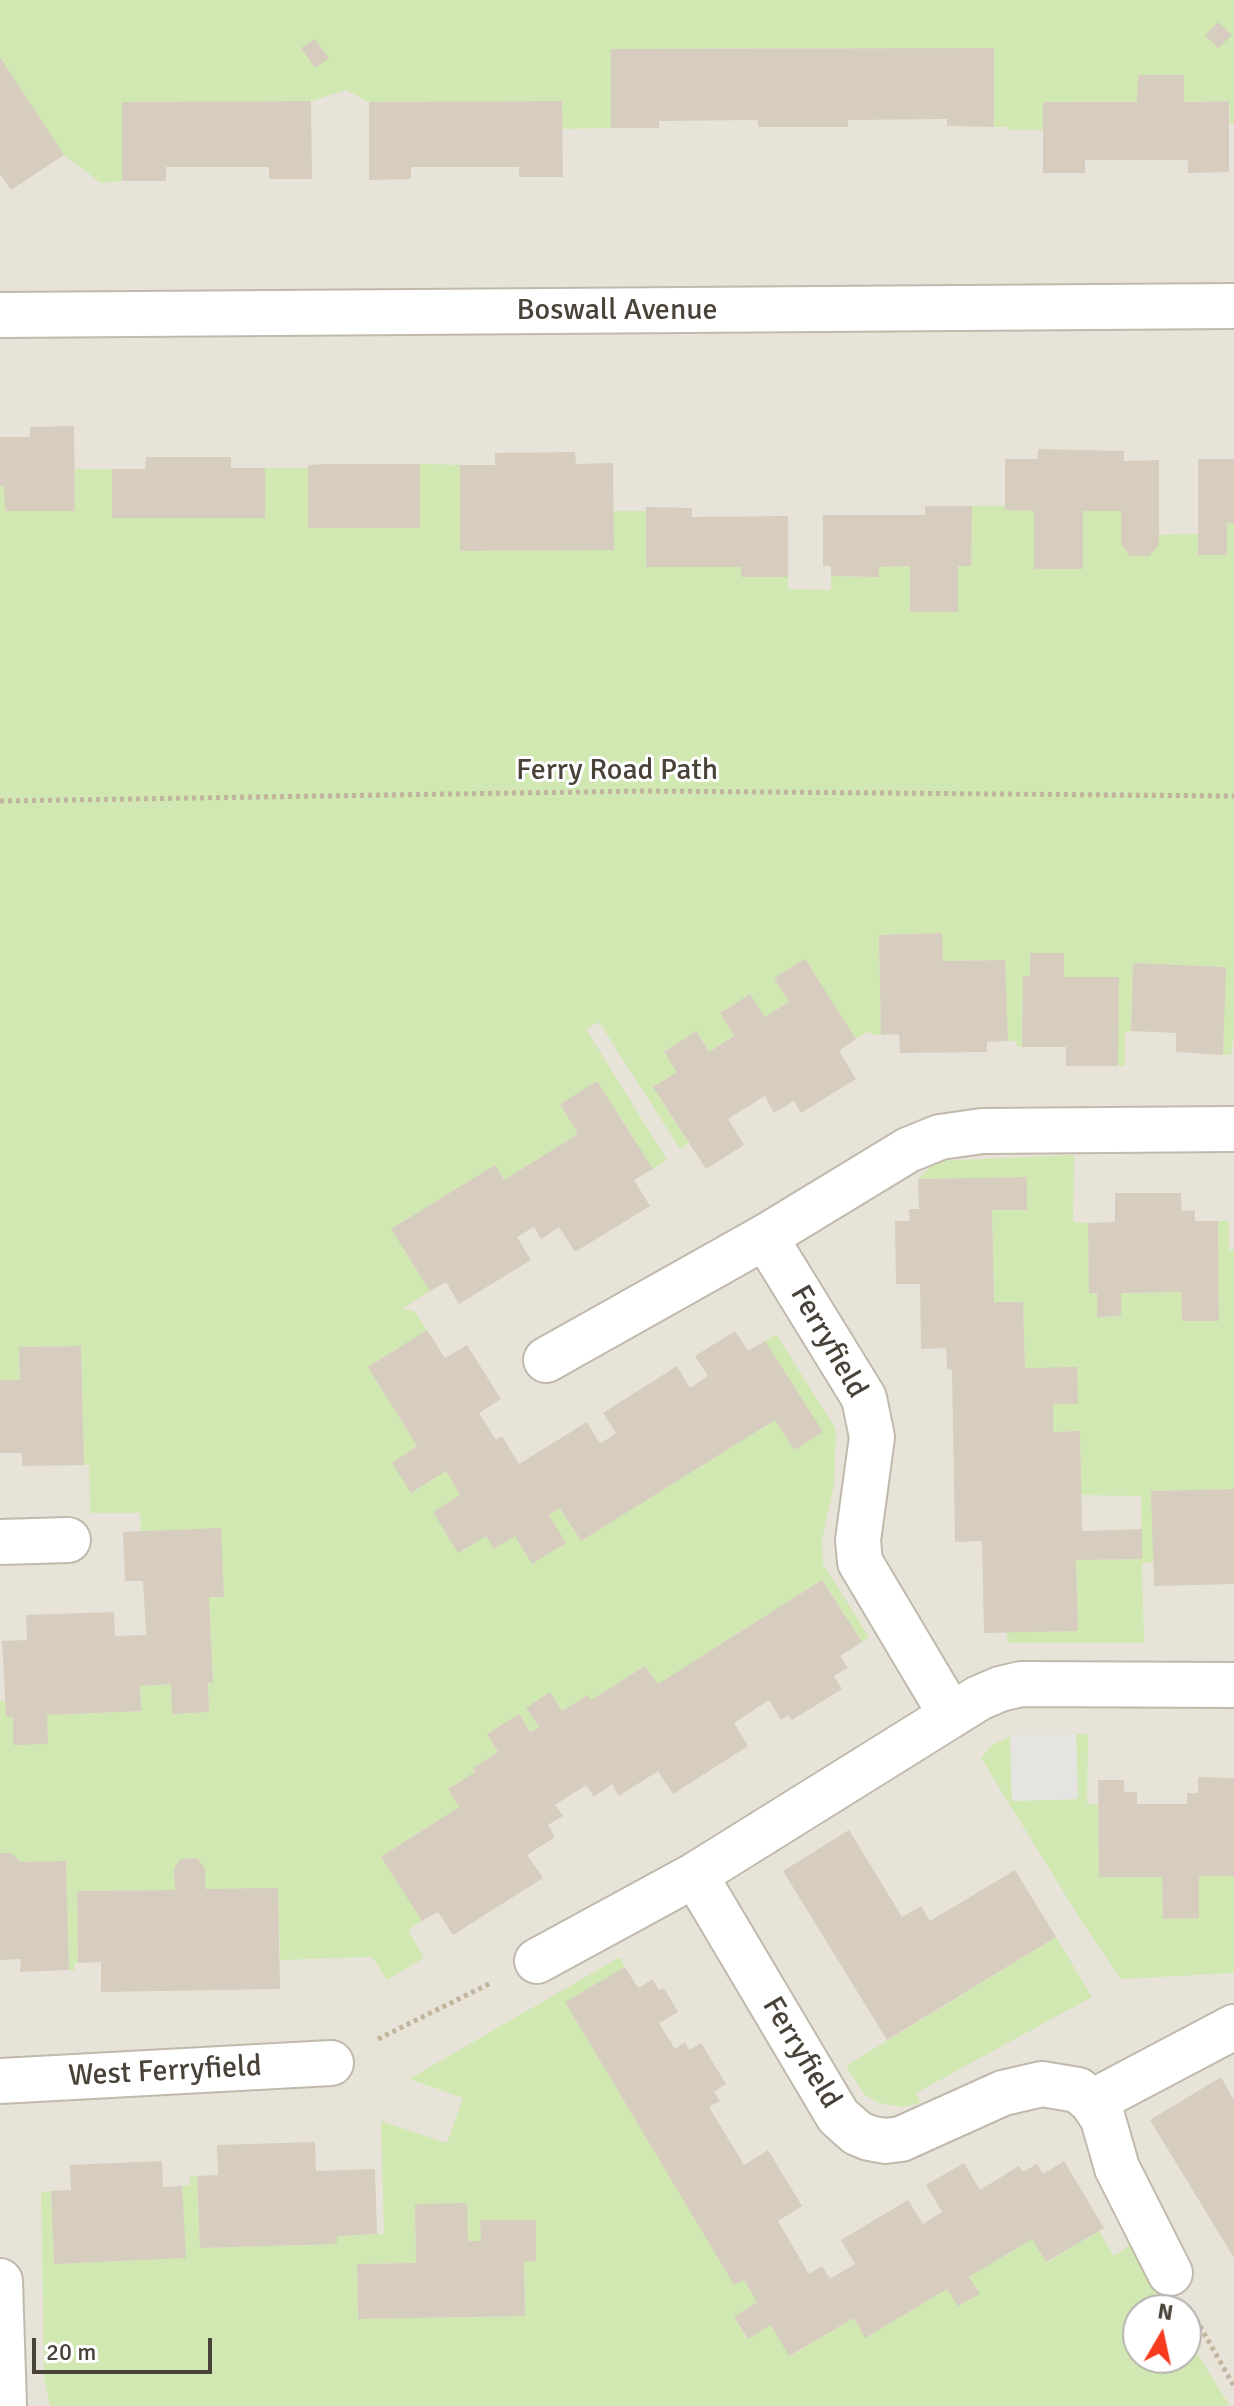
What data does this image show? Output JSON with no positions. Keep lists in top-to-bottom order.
{
  "streets": {
    "street": ["Boswall Avenue", "Ferryfield", "West Ferryfield"],
    "path": ["Ferry Road Path"]
  },
  "scale_bar": "20 m",
  "north": "top"
}
